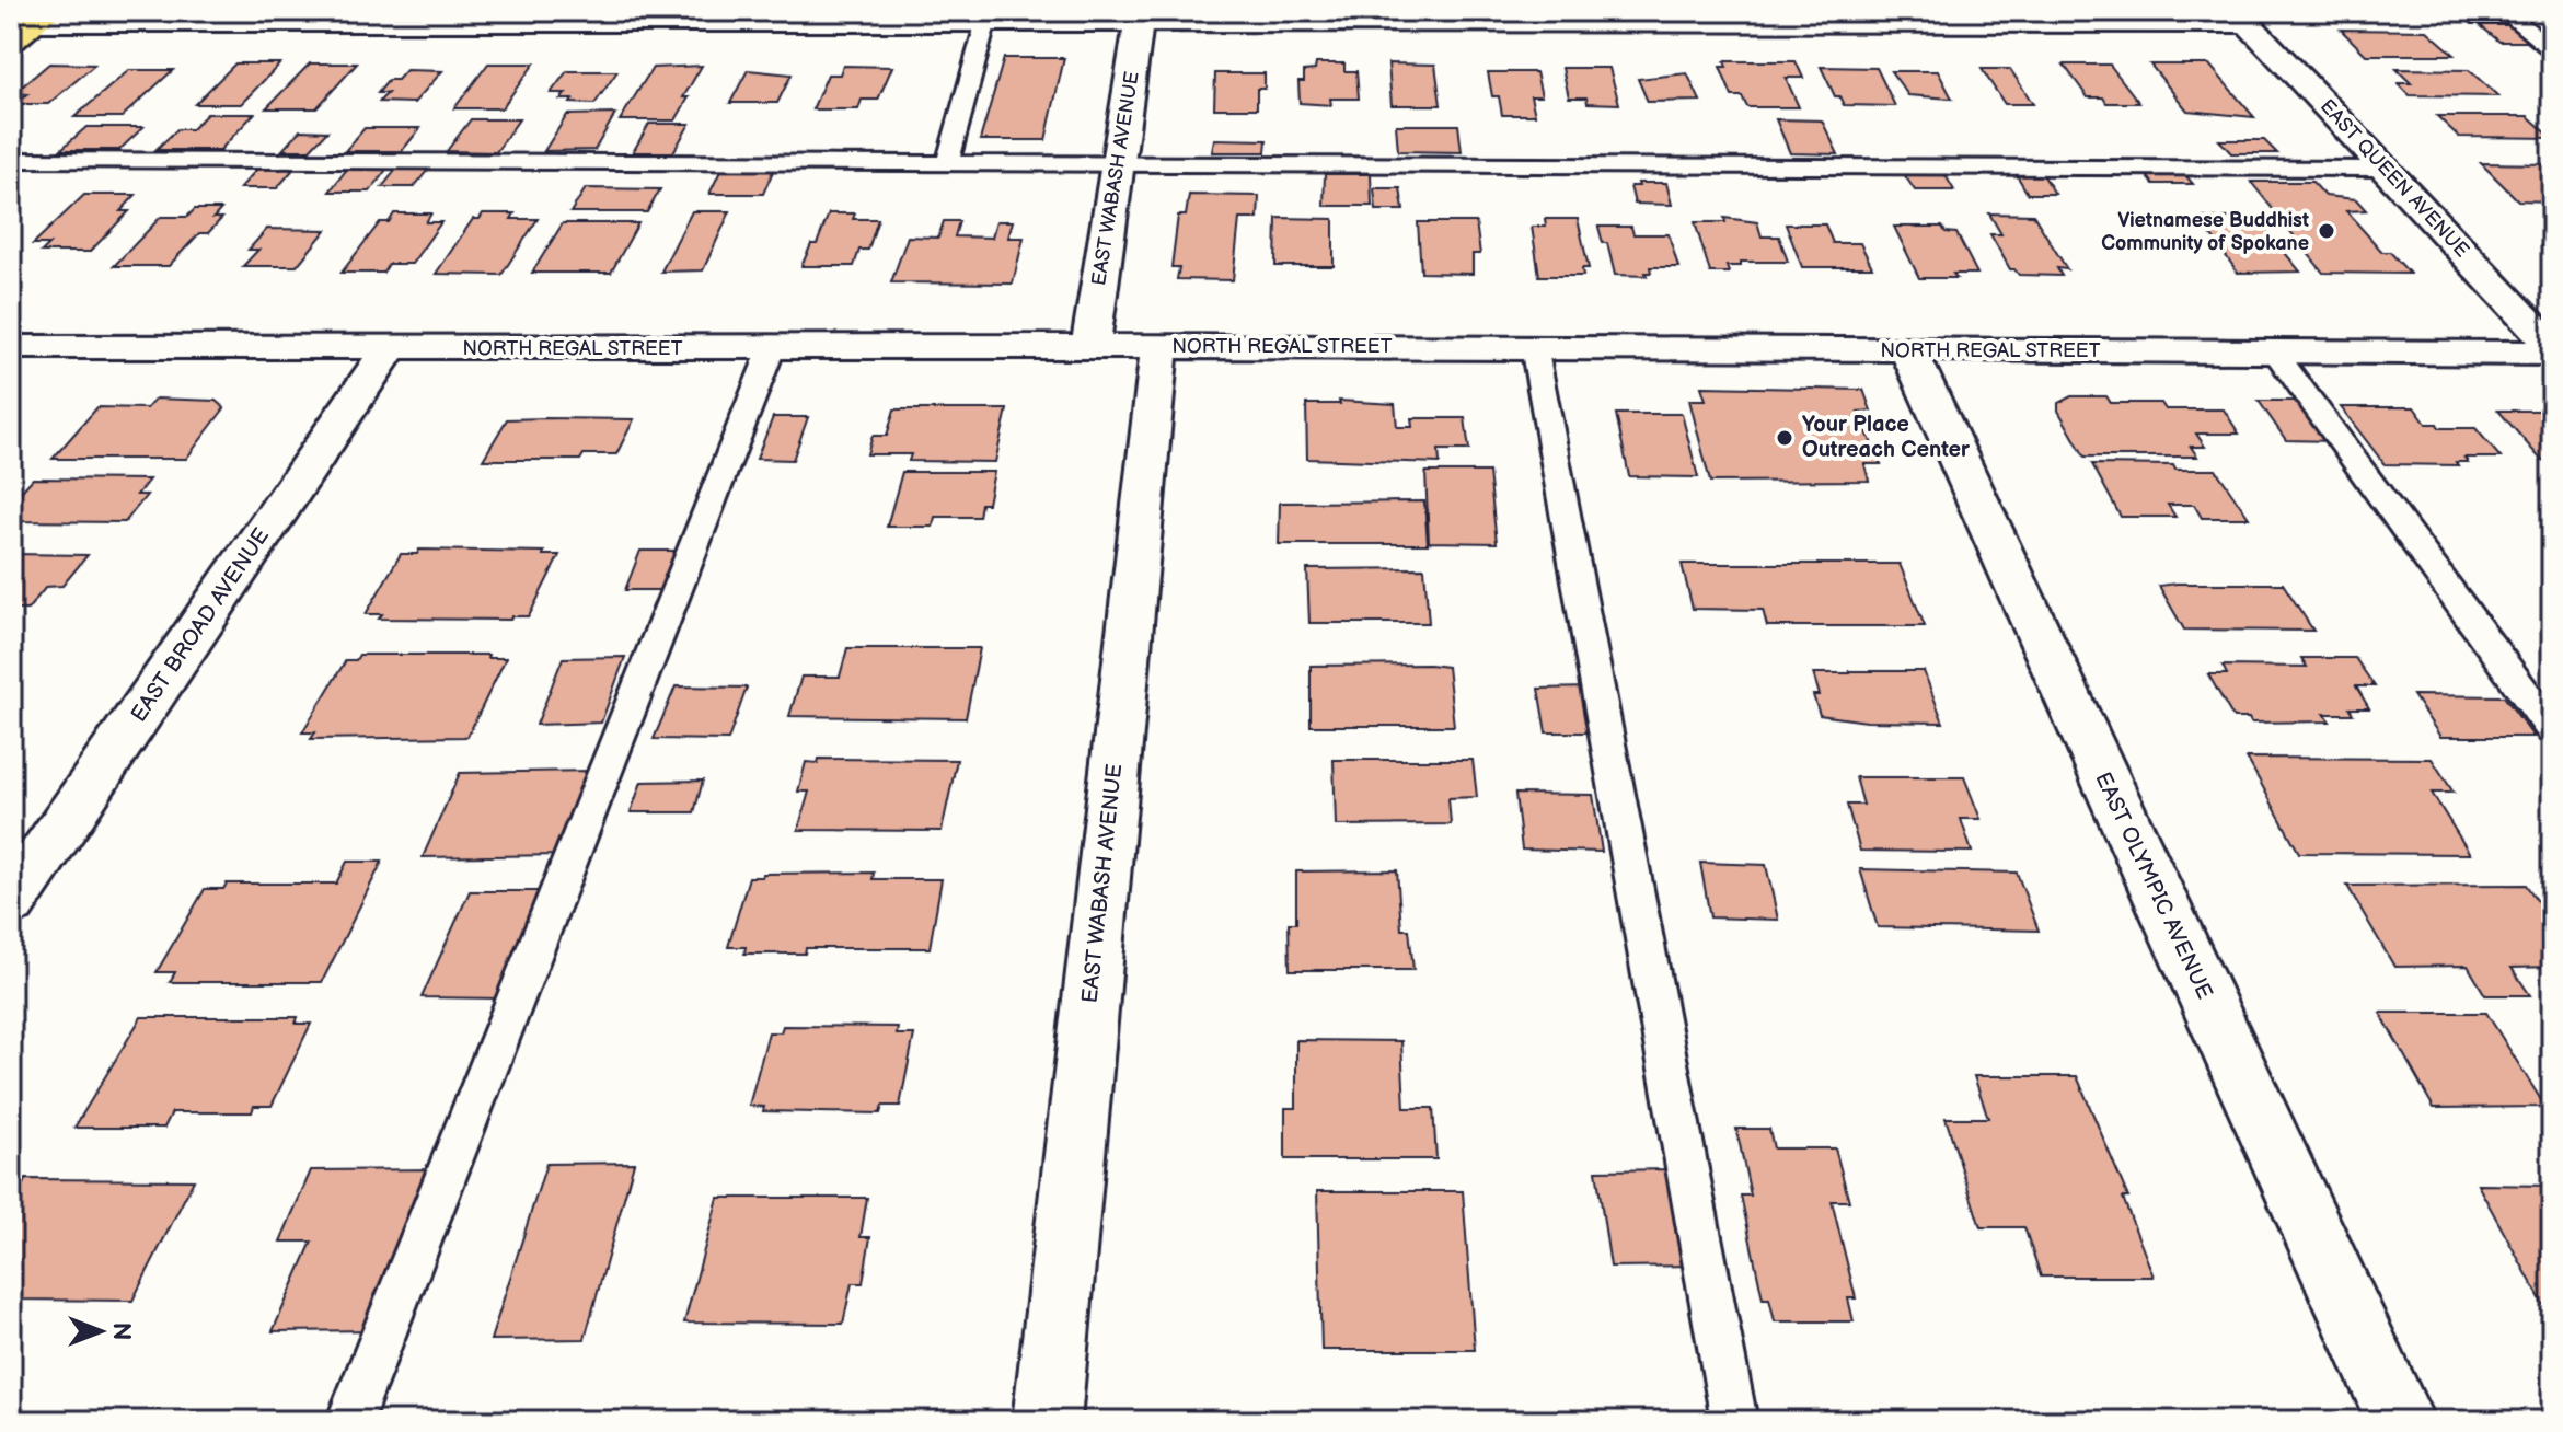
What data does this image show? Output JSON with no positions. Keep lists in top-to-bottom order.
{
  "streets": {
    "street": [
      "EAST WABASH AVENUE",
      "EAST QUEEN AVENUE",
      "NORTH REGAL STREET",
      "EAST BROAD AVENUE",
      "EAST OLYMPIC AVENUE"
    ]
  },
  "crossings": [
    ["EAST WABASH AVENUE", "NORTH REGAL STREET"],
    ["NORTH REGAL STREET", "EAST BROAD AVENUE"],
    ["NORTH REGAL STREET", "EAST OLYMPIC AVENUE"]
  ],
  "places": ["Vietnamese Buddhist Community of Spokane", "Your Place Outreach Center"],
  "north": "right"
}
